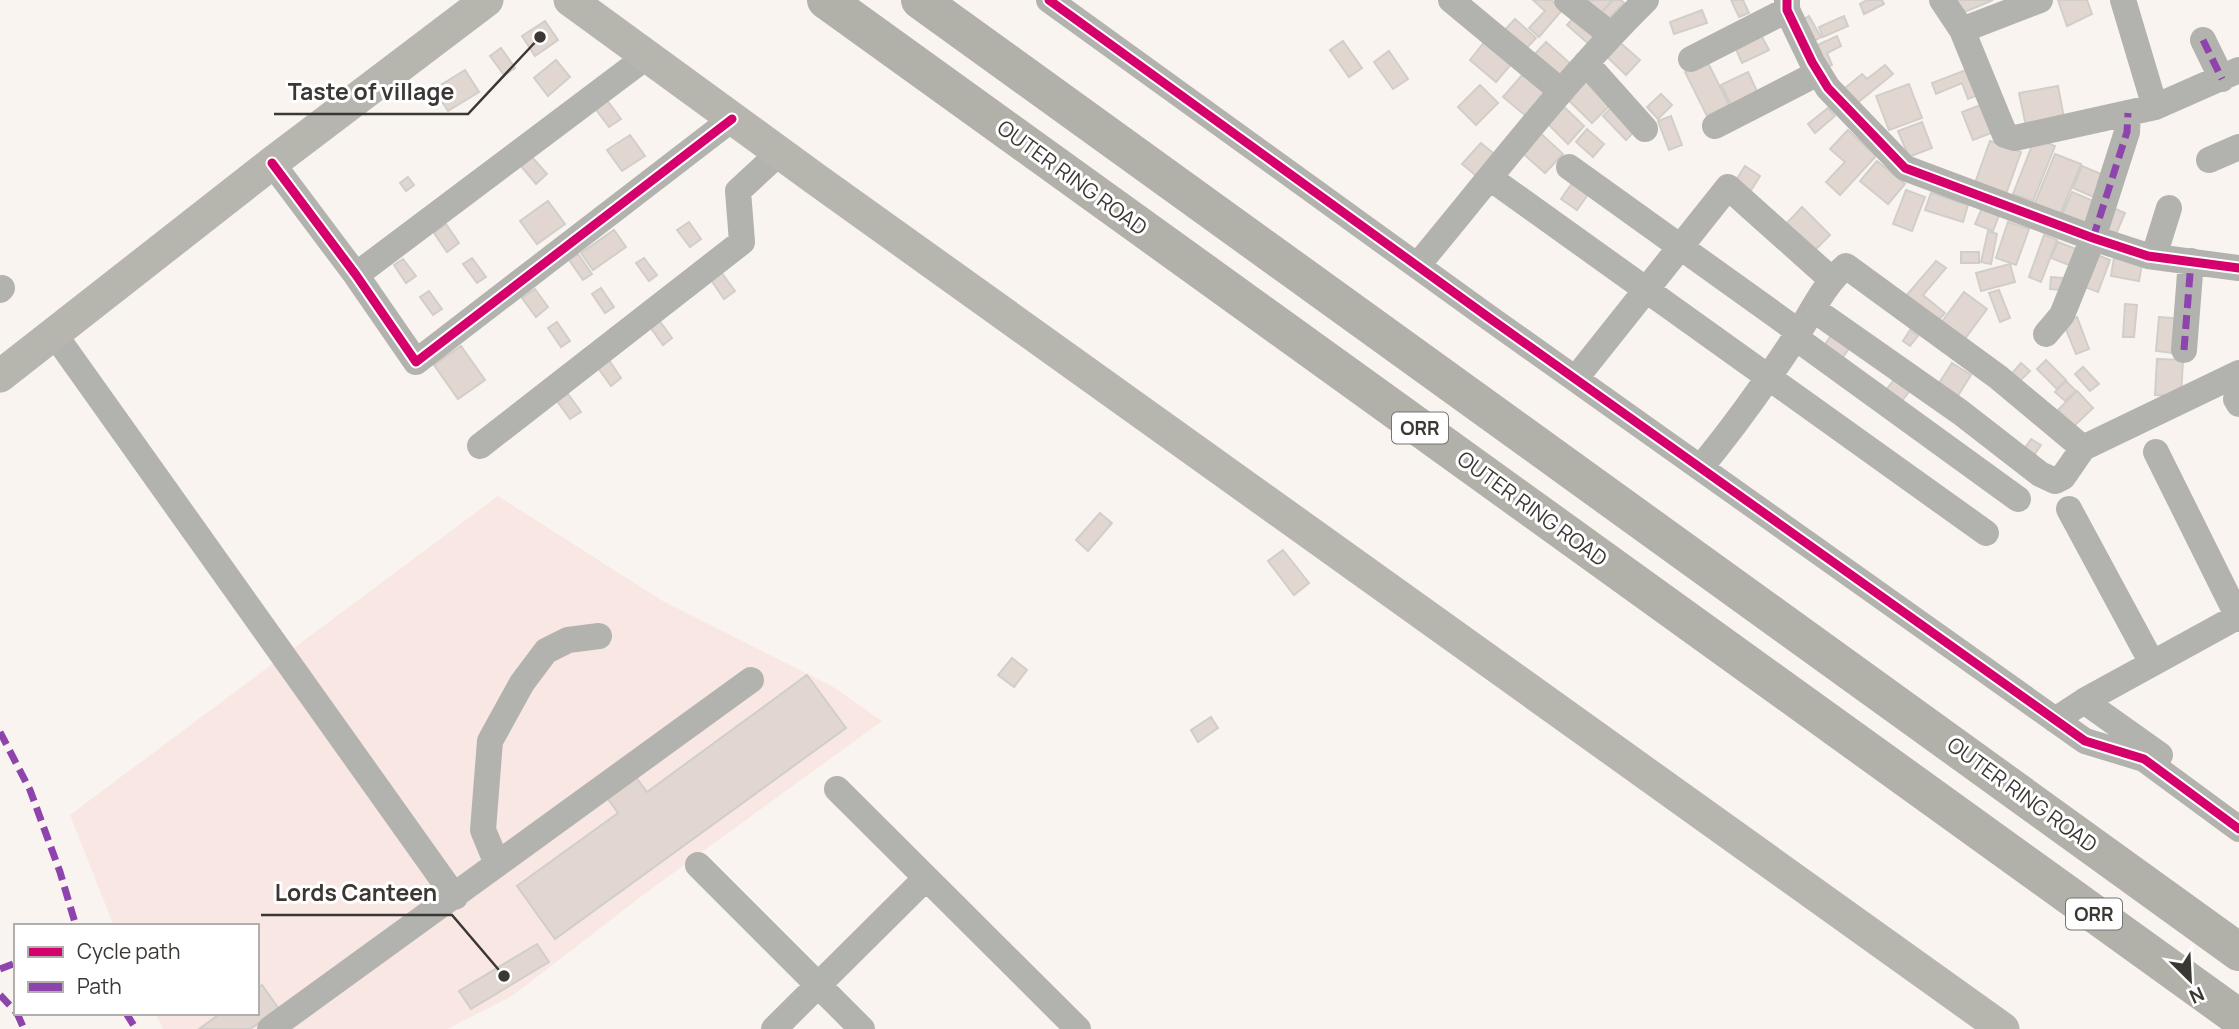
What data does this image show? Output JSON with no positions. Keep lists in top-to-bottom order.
{
  "streets": {
    "highway": ["OUTER RING ROAD", "ORR"]
  },
  "places": ["Taste of village", "Lords Canteen"],
  "legend": ["Cycle path", "Path"],
  "north": "bottom right"
}
